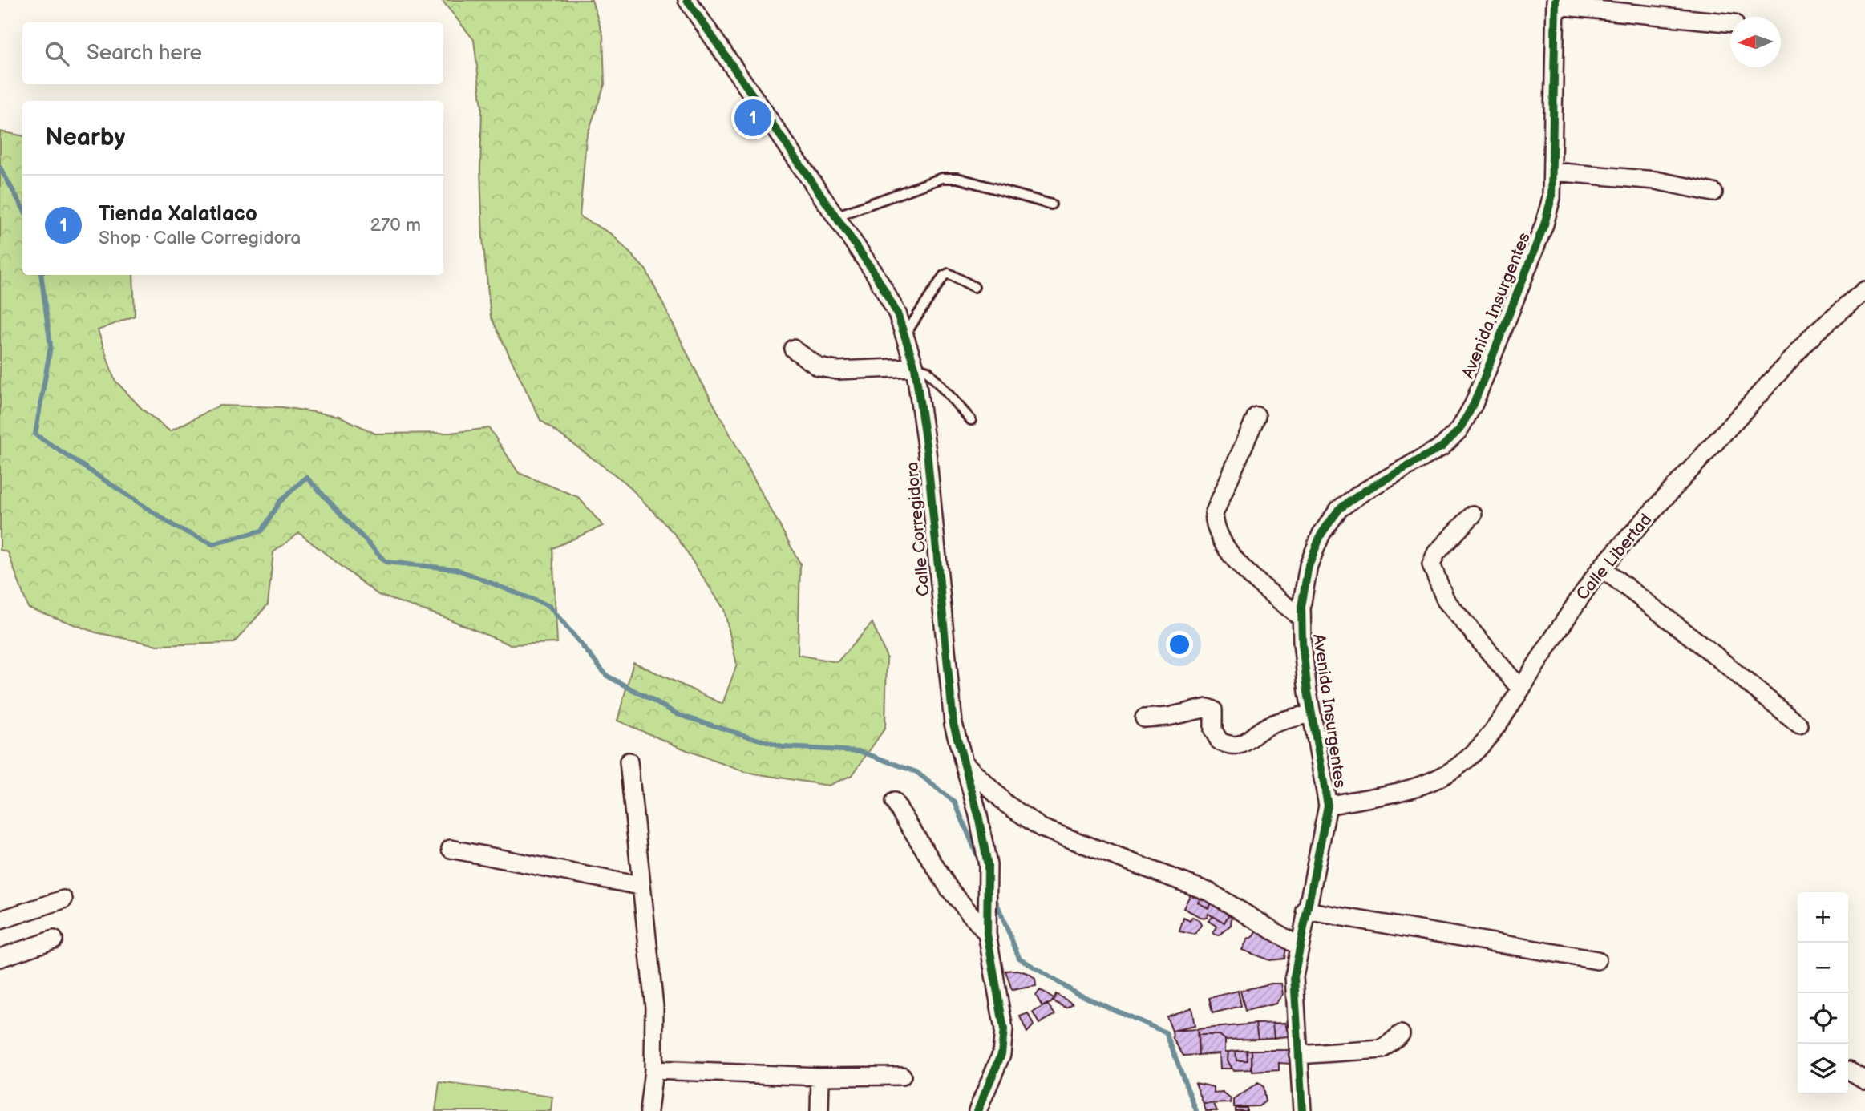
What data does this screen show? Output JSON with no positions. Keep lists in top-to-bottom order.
{
  "streets": {
    "street": ["Avenida Insurgentes", "Calle Corregidora", "Calle Libertad"]
  },
  "crossings": [
    ["Avenida Insurgentes", "Calle Libertad"]
  ],
  "north": "left",
  "page": {
    "search": "Search here",
    "pins": "1",
    "heading": "Nearby",
    "list": [
      {
        "mark": "1",
        "name": "Tienda Xalatlaco",
        "note": "Shop · Calle Corregidora",
        "value": "270 m"
      }
    ],
    "map_buttons": ["+", "−"]
  }
}
